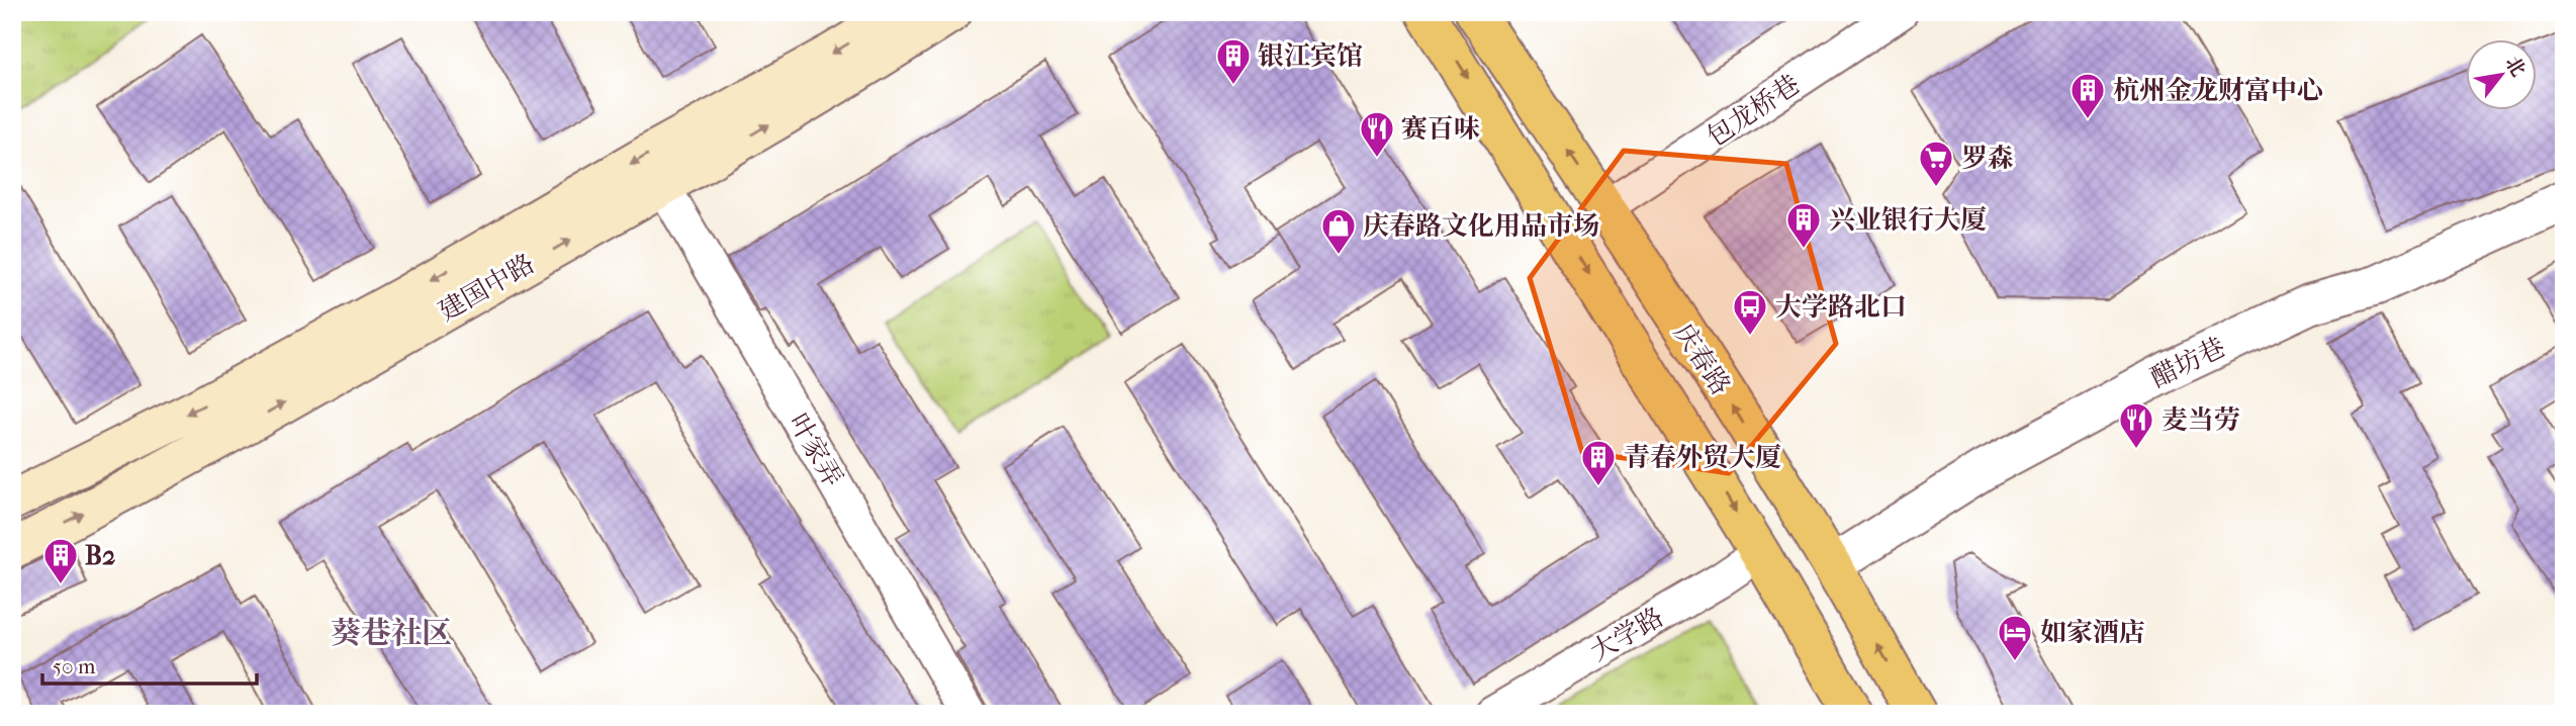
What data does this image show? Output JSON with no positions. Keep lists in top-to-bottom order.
{
  "streets": {
    "main road": ["建国中路", "庆春路"],
    "street": [
      "包龙桥巷",
      "醋坊巷",
      "叶家弄",
      "大学路"
    ]
  },
  "crossings": [
    ["包龙桥巷", "庆春路"],
    ["建国中路", "叶家弄"],
    ["庆春路", "醋坊巷"],
    ["庆春路", "大学路"]
  ],
  "districts": ["葵巷社区"],
  "places": {
    "building": [
      "银江宾馆",
      "杭州金龙财富中心",
      "兴业银行大厦",
      "青春外贸大厦",
      "B2"
    ],
    "restaurant": ["赛百味", "麦当劳"],
    "supermarket": ["罗森"],
    "shop": ["庆春路文化用品市场"],
    "bus stop": ["大学路北口"],
    "hotel": ["如家酒店"]
  },
  "scale_bar": "50 m",
  "north": "top right"
}
